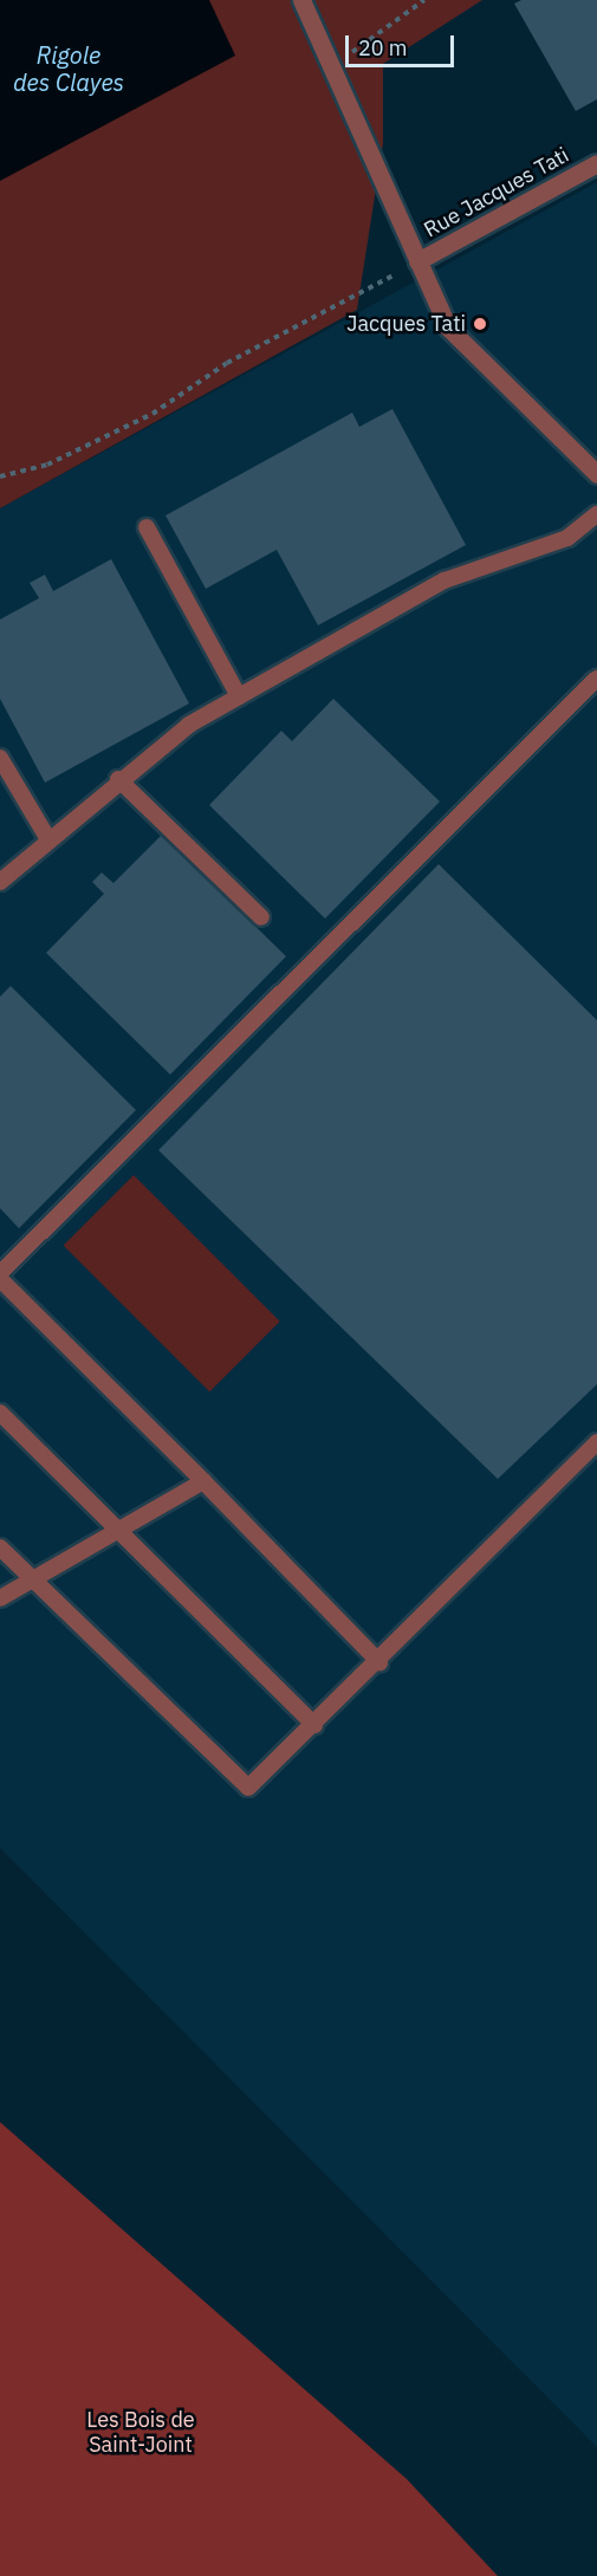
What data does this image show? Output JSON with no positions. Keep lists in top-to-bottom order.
{
  "streets": {
    "street": ["Rue Jacques Tati"]
  },
  "water": ["Rigole des Clayes"],
  "parks": ["Les Bois de Saint-Joint"],
  "places": ["Jacques Tati"],
  "scale_bar": "20 m"
}
